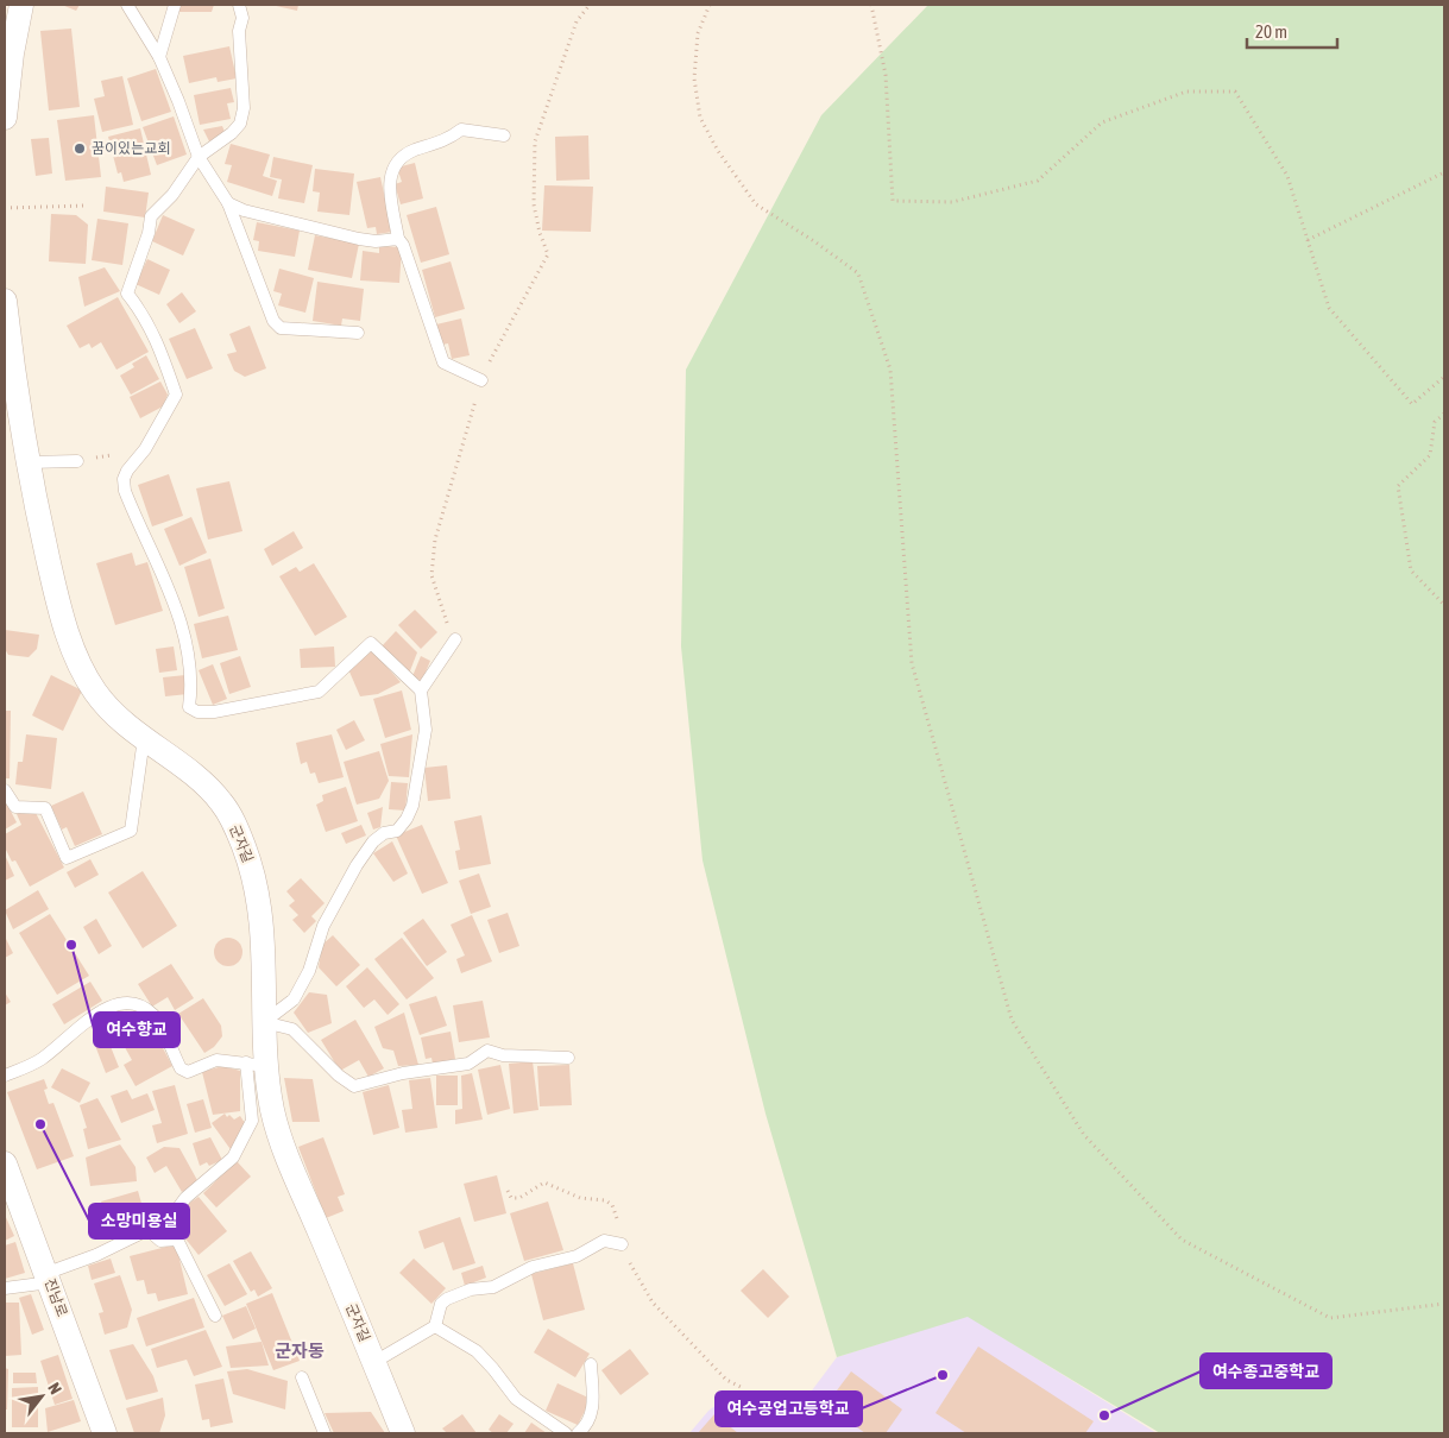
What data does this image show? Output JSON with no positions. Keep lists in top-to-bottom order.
{
  "streets": {
    "street": ["군자길", "진남로"]
  },
  "districts": ["군자동"],
  "places": [
    "꿈이있는교회",
    "여수향교",
    "소망미용실",
    "여수공업고등학교",
    "여수종고중학교"
  ],
  "scale_bar": "20 m",
  "north": "top right"
}
